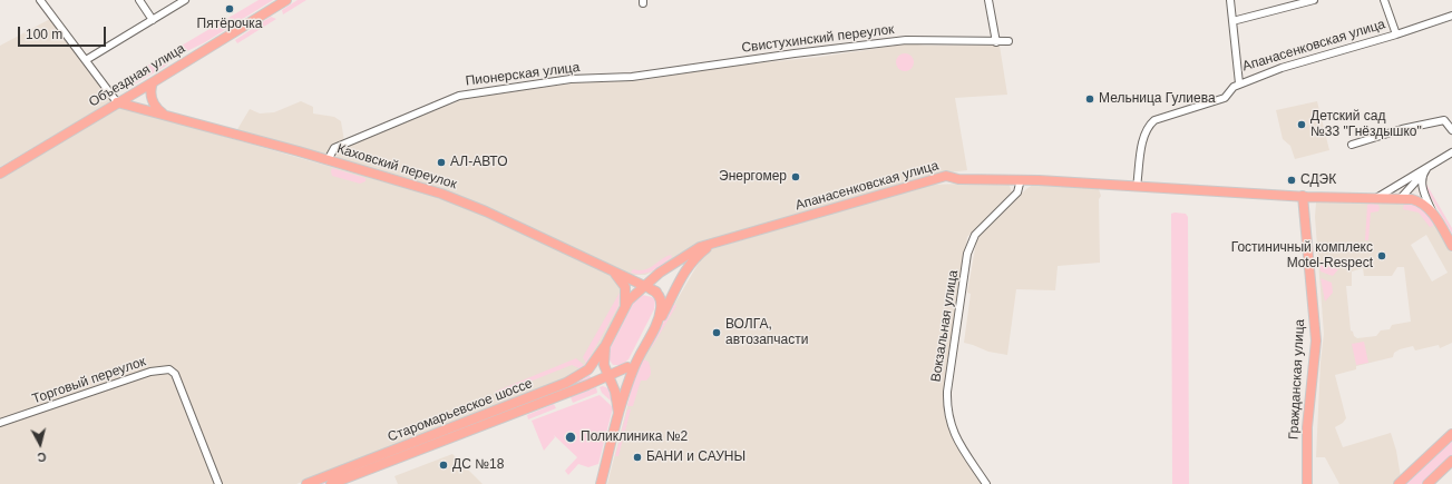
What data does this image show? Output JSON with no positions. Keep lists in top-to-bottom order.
{
  "streets": {
    "main road": [
      "Апанасенковская улица",
      "Объездная улица",
      "Каховский переулок",
      "Гражданская улица",
      "Старомарьевское шоссе"
    ],
    "street": [
      "Свистухинский переулок",
      "Пионерская улица",
      "Вокзальная улица",
      "Торговый переулок"
    ]
  },
  "crossings": [
    ["Свистухинский переулок", "Пионерская улица"],
    ["Апанасенковская улица", "Вокзальная улица"],
    ["Апанасенковская улица", "Гражданская улица"],
    ["Пионерская улица", "Каховский переулок"],
    ["Объездная улица", "Каховский переулок"]
  ],
  "places": [
    "Пятёрочка",
    "Мельница Гулиева",
    "Детский сад №33 \"Гнёздышко\"",
    "АЛ-АВТО",
    "Энергомер",
    "СДЭК",
    "Гостиничный комплекс Motel-Respect",
    "ВОЛГА, автозапчасти",
    "Поликлиника №2",
    "БАНИ и САУНЫ",
    "ДС №18"
  ],
  "scale_bar": "100 m",
  "north": "bottom"
}
